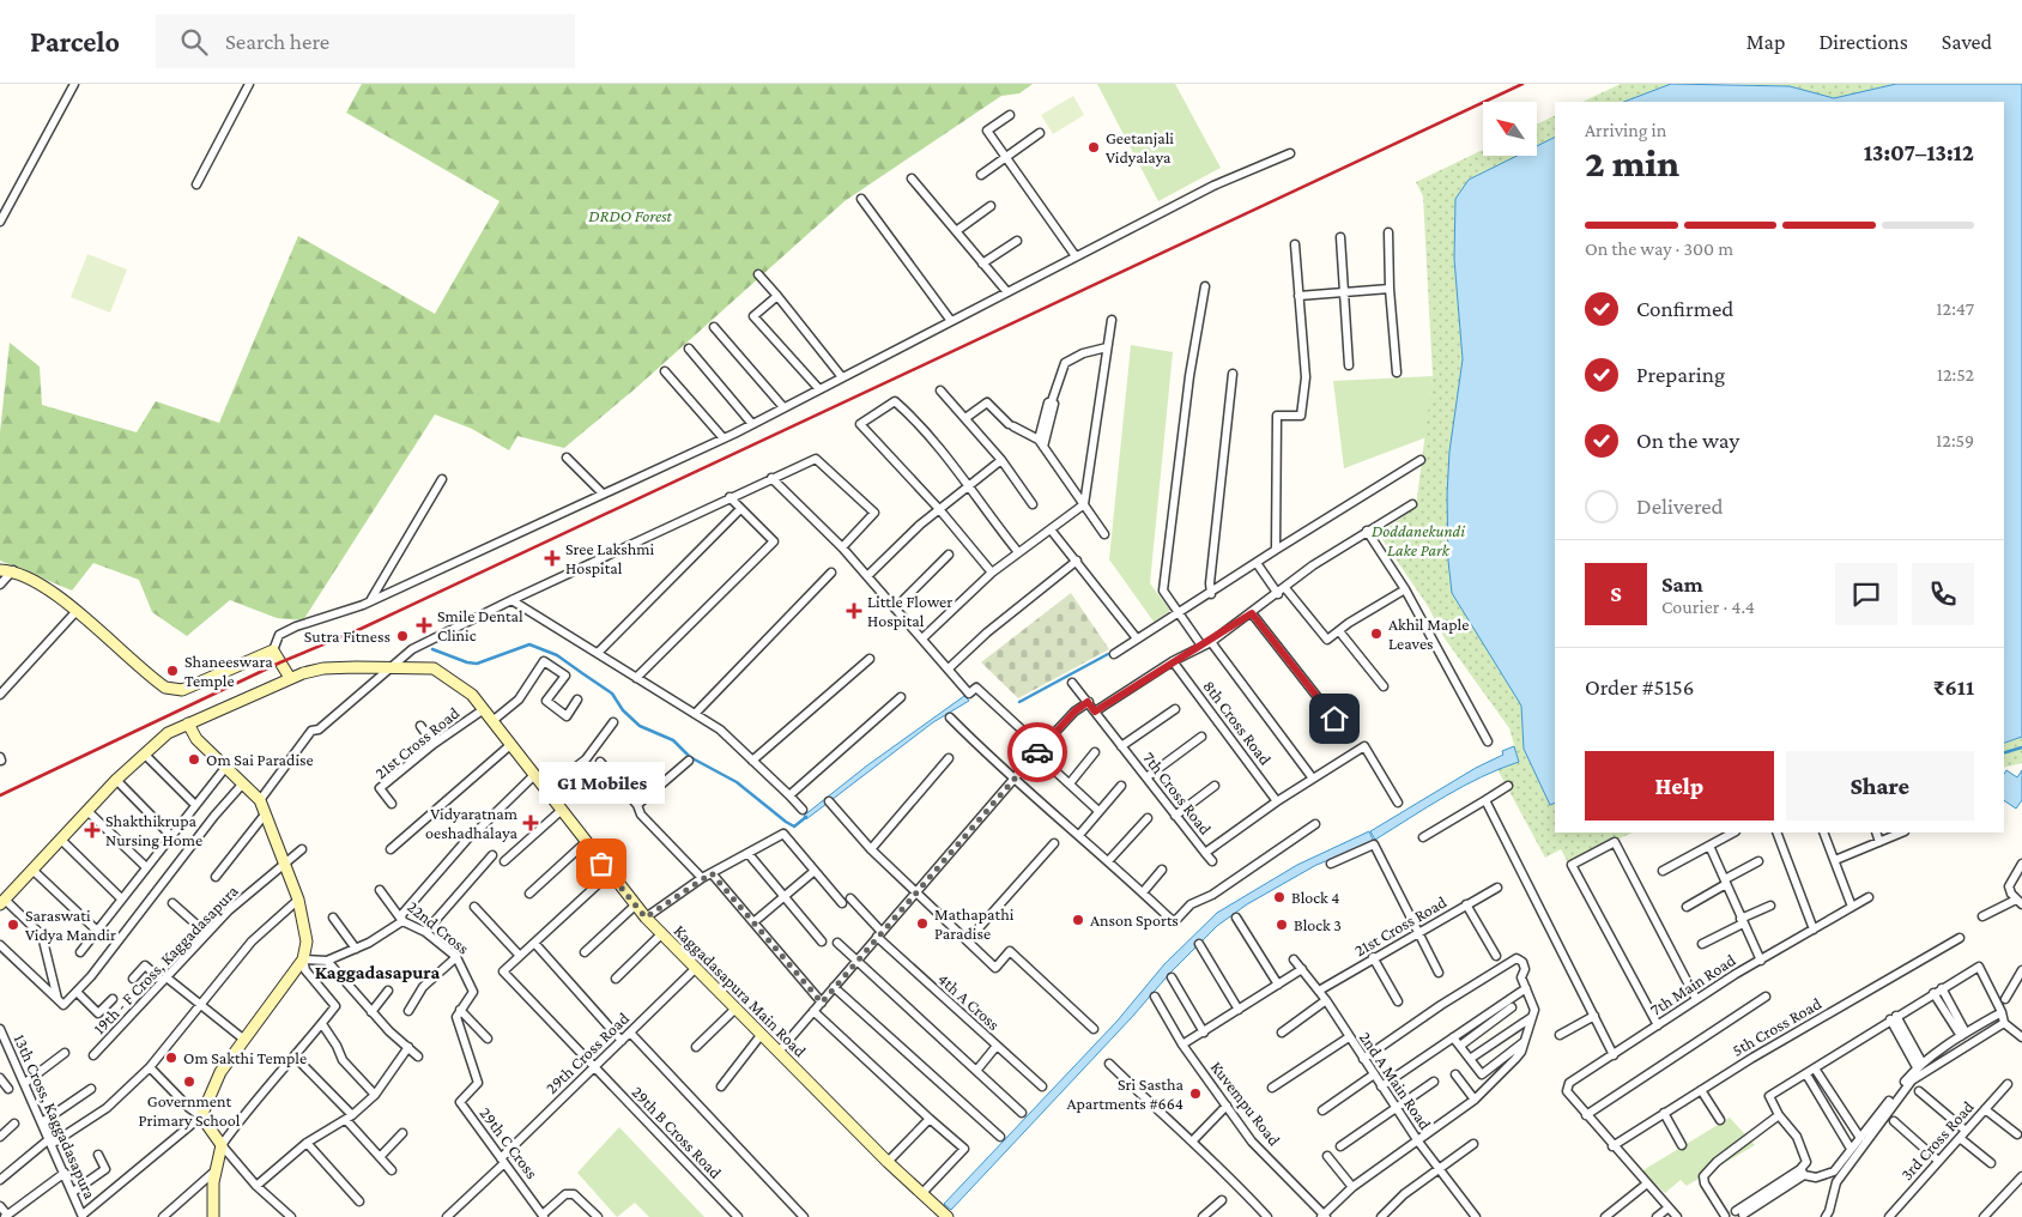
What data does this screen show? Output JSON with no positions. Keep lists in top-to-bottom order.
{
  "streets": {
    "main road": ["Kaggadasapura Main Road"],
    "street": [
      "8th Cross Road",
      "21st Cross Road",
      "7th Cross Road",
      "22nd Cross",
      "19th - F Cross, Kaggadasapura",
      "7th Main Road",
      "4th A Cross",
      "5th Cross Road",
      "29th Cross Road",
      "2nd A Main Road",
      "Kuvempu Road",
      "13th Cross, Kaggadasapura",
      "29th B Cross Road",
      "3rd Cross Road",
      "29th C Cross"
    ]
  },
  "crossings": [
    ["8th Cross Road", "7th Cross Road"],
    ["21st Cross Road", "Kaggadasapura Main Road"],
    ["21st Cross Road", "2nd A Main Road"],
    ["22nd Cross", "29th C Cross"],
    ["Kaggadasapura Main Road", "29th Cross Road"],
    ["29th Cross Road", "29th B Cross Road"],
    ["29th Cross Road", "29th C Cross"]
  ],
  "districts": ["Kaggadasapura"],
  "parks": ["DRDO Forest", "Doddanekundi Lake Park"],
  "places": {
    "other": [
      "Geetanjali Vidyalaya",
      "Akhil Maple Leaves",
      "Sutra Fitness",
      "Shaneeswara Temple",
      "Om Sai Paradise",
      "G1 Mobiles",
      "Block 4",
      "Anson Sports",
      "Mathapathi Paradise",
      "Saraswati Vidya Mandir",
      "Block 3",
      "Om Sakthi Temple",
      "Government Primary School",
      "Sri Sastha Apartments #664"
    ],
    "health": [
      "Sree Lakshmi Hospital",
      "Little Flower Hospital",
      "Smile Dental Clinic",
      "Vidyaratnam oeshadhalaya",
      "Shakthikrupa Nursing Home"
    ]
  },
  "north": "top left",
  "page": {
    "header": "Parcelo",
    "search": "Search here",
    "nav": ["Map", "Directions", "Saved"],
    "heading": ["2 min", "Arriving in", "13:07–13:12"],
    "panel": [
      "Sam",
      "Courier · 4.4",
      "Order #5156",
      "₹611"
    ],
    "bar": "On the way · 300 m",
    "list": [
      ["Confirmed", "12:47"],
      ["Preparing", "12:52"],
      ["On the way", "12:59"],
      "Delivered"
    ],
    "round": "S",
    "buttons": ["Help", "Share"],
    "bubble": "G1 Mobiles"
  }
}
